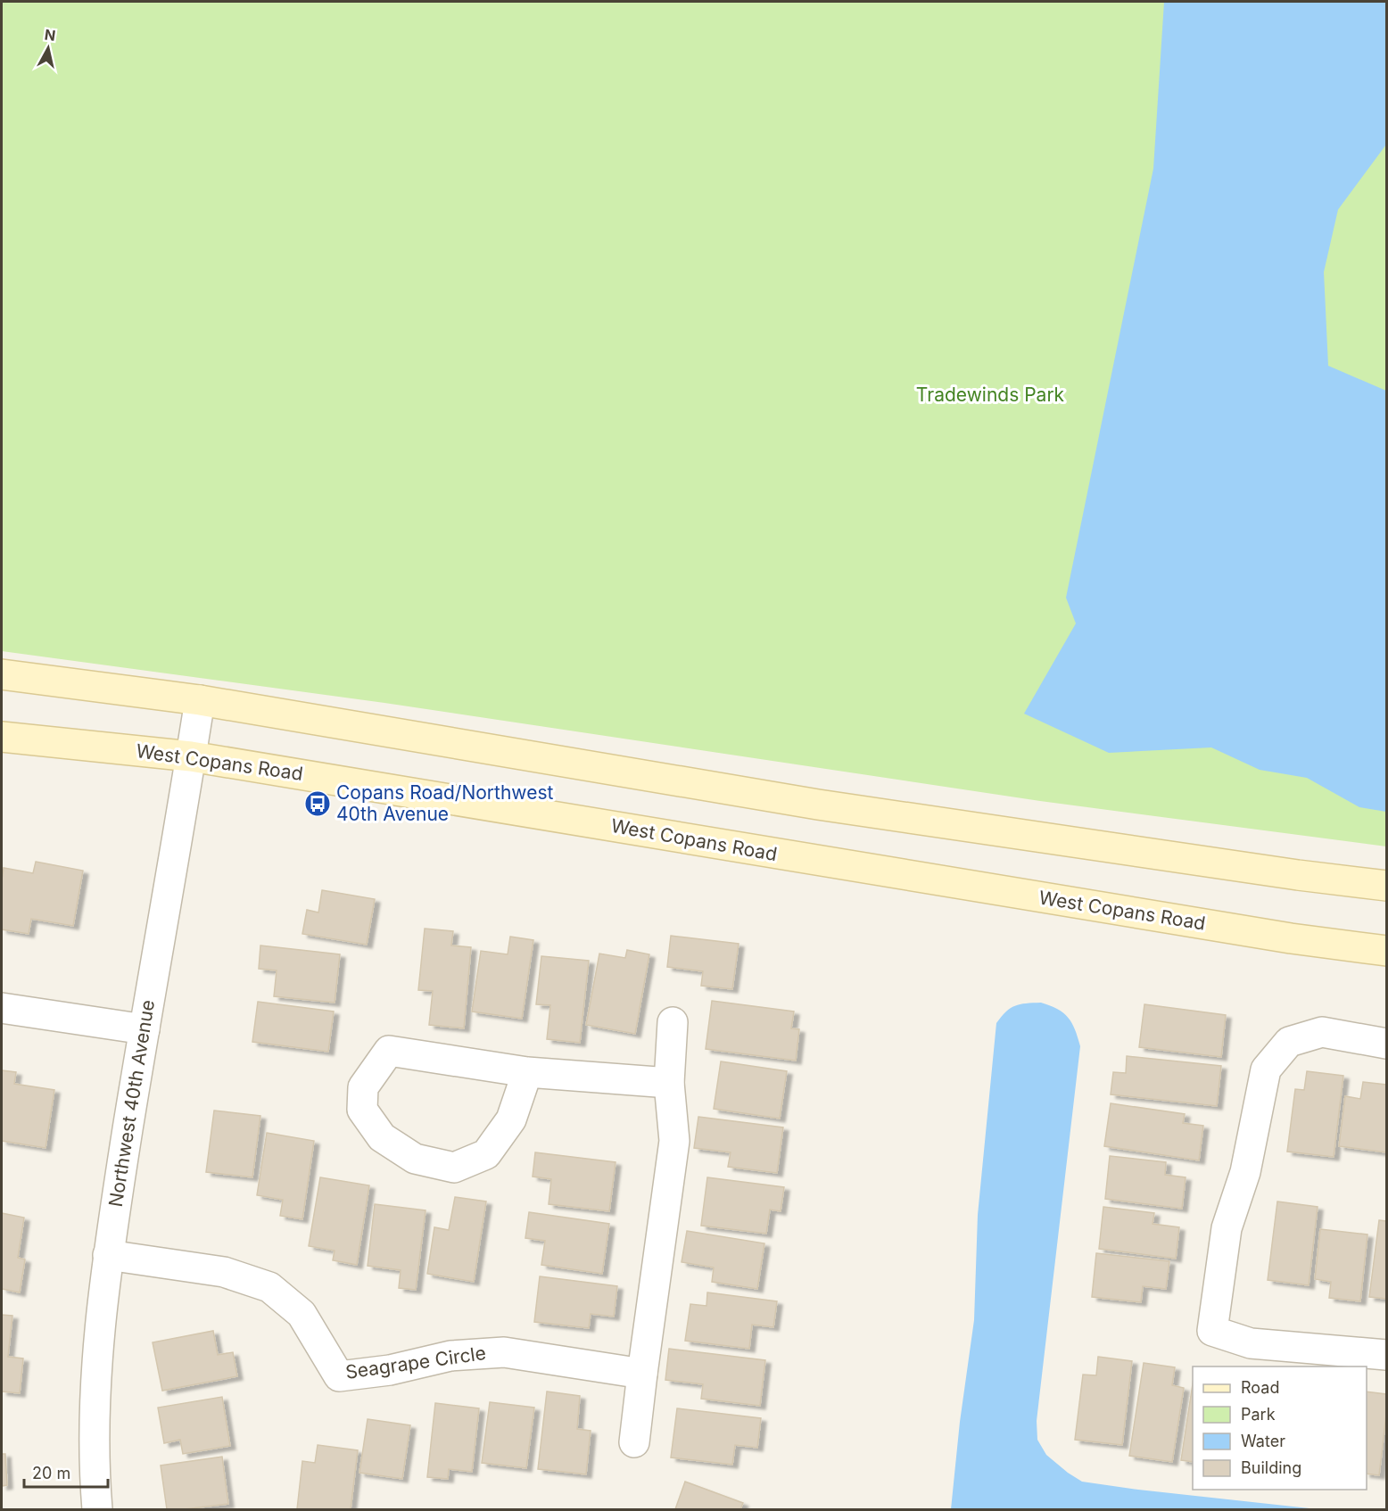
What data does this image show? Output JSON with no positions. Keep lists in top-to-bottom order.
{
  "streets": {
    "main road": ["West Copans Road"],
    "street": ["Northwest 40th Avenue", "Seagrape Circle"]
  },
  "crossings": [
    ["West Copans Road", "Northwest 40th Avenue"],
    ["Northwest 40th Avenue", "Seagrape Circle"]
  ],
  "parks": ["Tradewinds Park"],
  "places": {
    "bus stop": ["Copans Road/Northwest 40th Avenue"]
  },
  "legend": [
    "Road",
    "Park",
    "Water",
    "Building"
  ],
  "scale_bar": "20 m",
  "north": "top"
}
